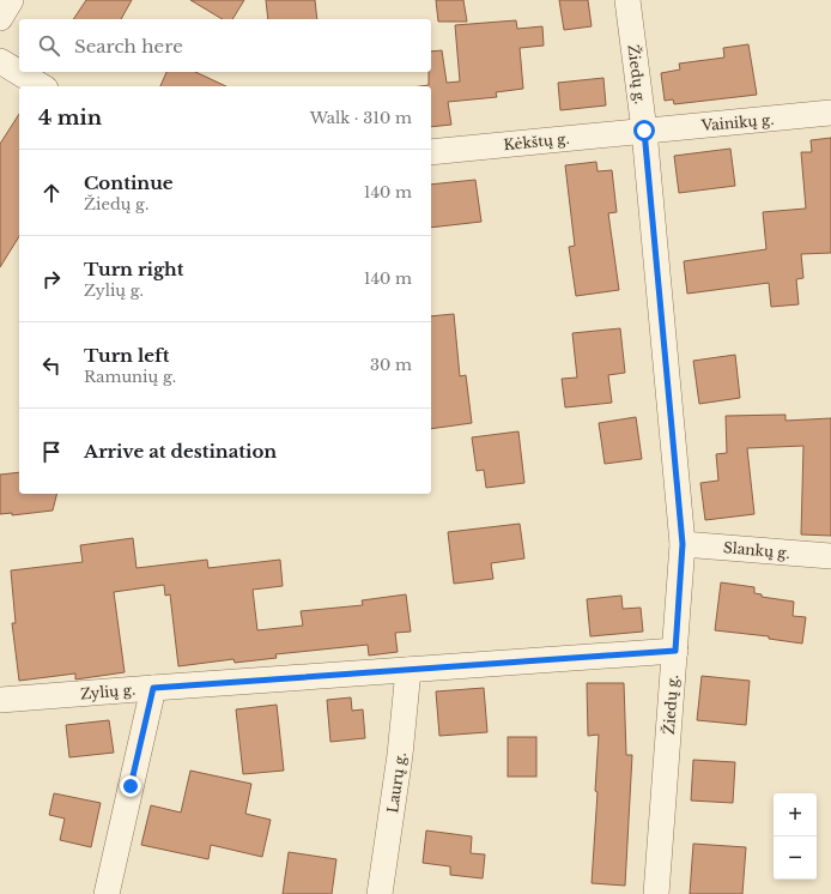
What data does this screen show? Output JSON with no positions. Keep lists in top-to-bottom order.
{
  "streets": {
    "street": [
      "Žiedų g.",
      "Vainikų g.",
      "Kėkštų g.",
      "Slankų g.",
      "Zylių g.",
      "Laurų g."
    ]
  },
  "crossings": [
    ["Žiedų g.", "Vainikų g."],
    ["Žiedų g.", "Kėkštų g."],
    ["Žiedų g.", "Slankų g."],
    ["Žiedų g.", "Zylių g."],
    ["Vainikų g.", "Kėkštų g."],
    ["Zylių g.", "Laurų g."]
  ],
  "page": {
    "search": "Search here",
    "heading": ["4 min", "Walk · 310 m"],
    "list": [
      ["Continue", "Žiedų g.", "140 m"],
      ["Turn right", "Zylių g.", "140 m"],
      ["Turn left", "Ramunių g.", "30 m"],
      "Arrive at destination"
    ],
    "map_buttons": ["+", "−"]
  }
}
